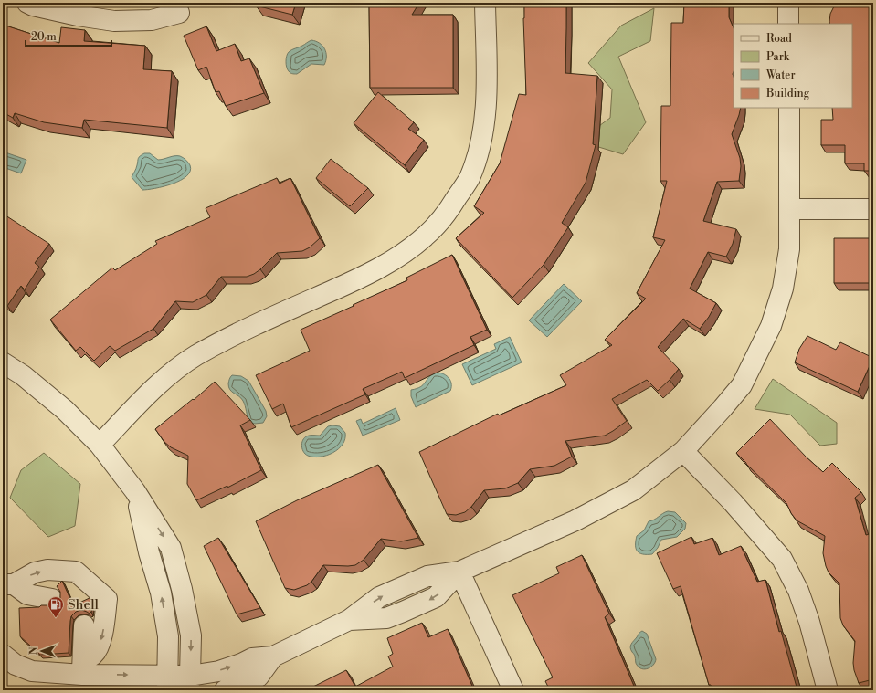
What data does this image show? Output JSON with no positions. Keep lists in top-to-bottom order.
{
  "places": {
    "fuel station": ["Shell"]
  },
  "legend": [
    "Road",
    "Park",
    "Water",
    "Building"
  ],
  "scale_bar": "20 m",
  "north": "left"
}
